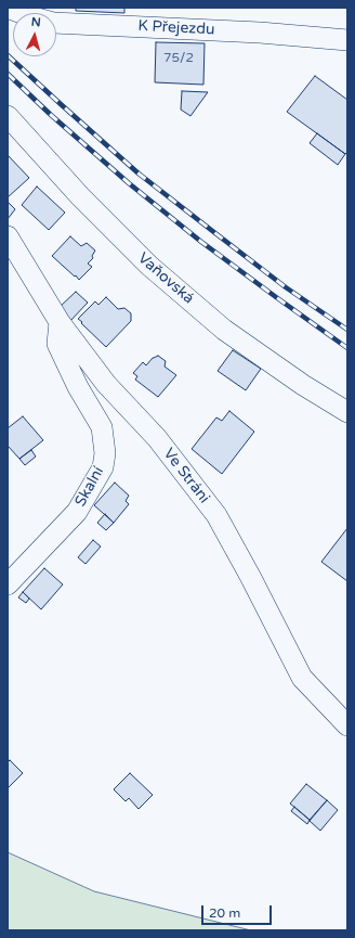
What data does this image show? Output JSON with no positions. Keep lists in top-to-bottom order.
{
  "streets": {
    "street": [
      "K Přejezdu",
      "Vaňovská",
      "Ve Stráni",
      "Skalní"
    ]
  },
  "crossings": [
    ["Ve Stráni", "Skalní"]
  ],
  "house_numbers": ["75/2"],
  "scale_bar": "20 m",
  "north": "top"
}
